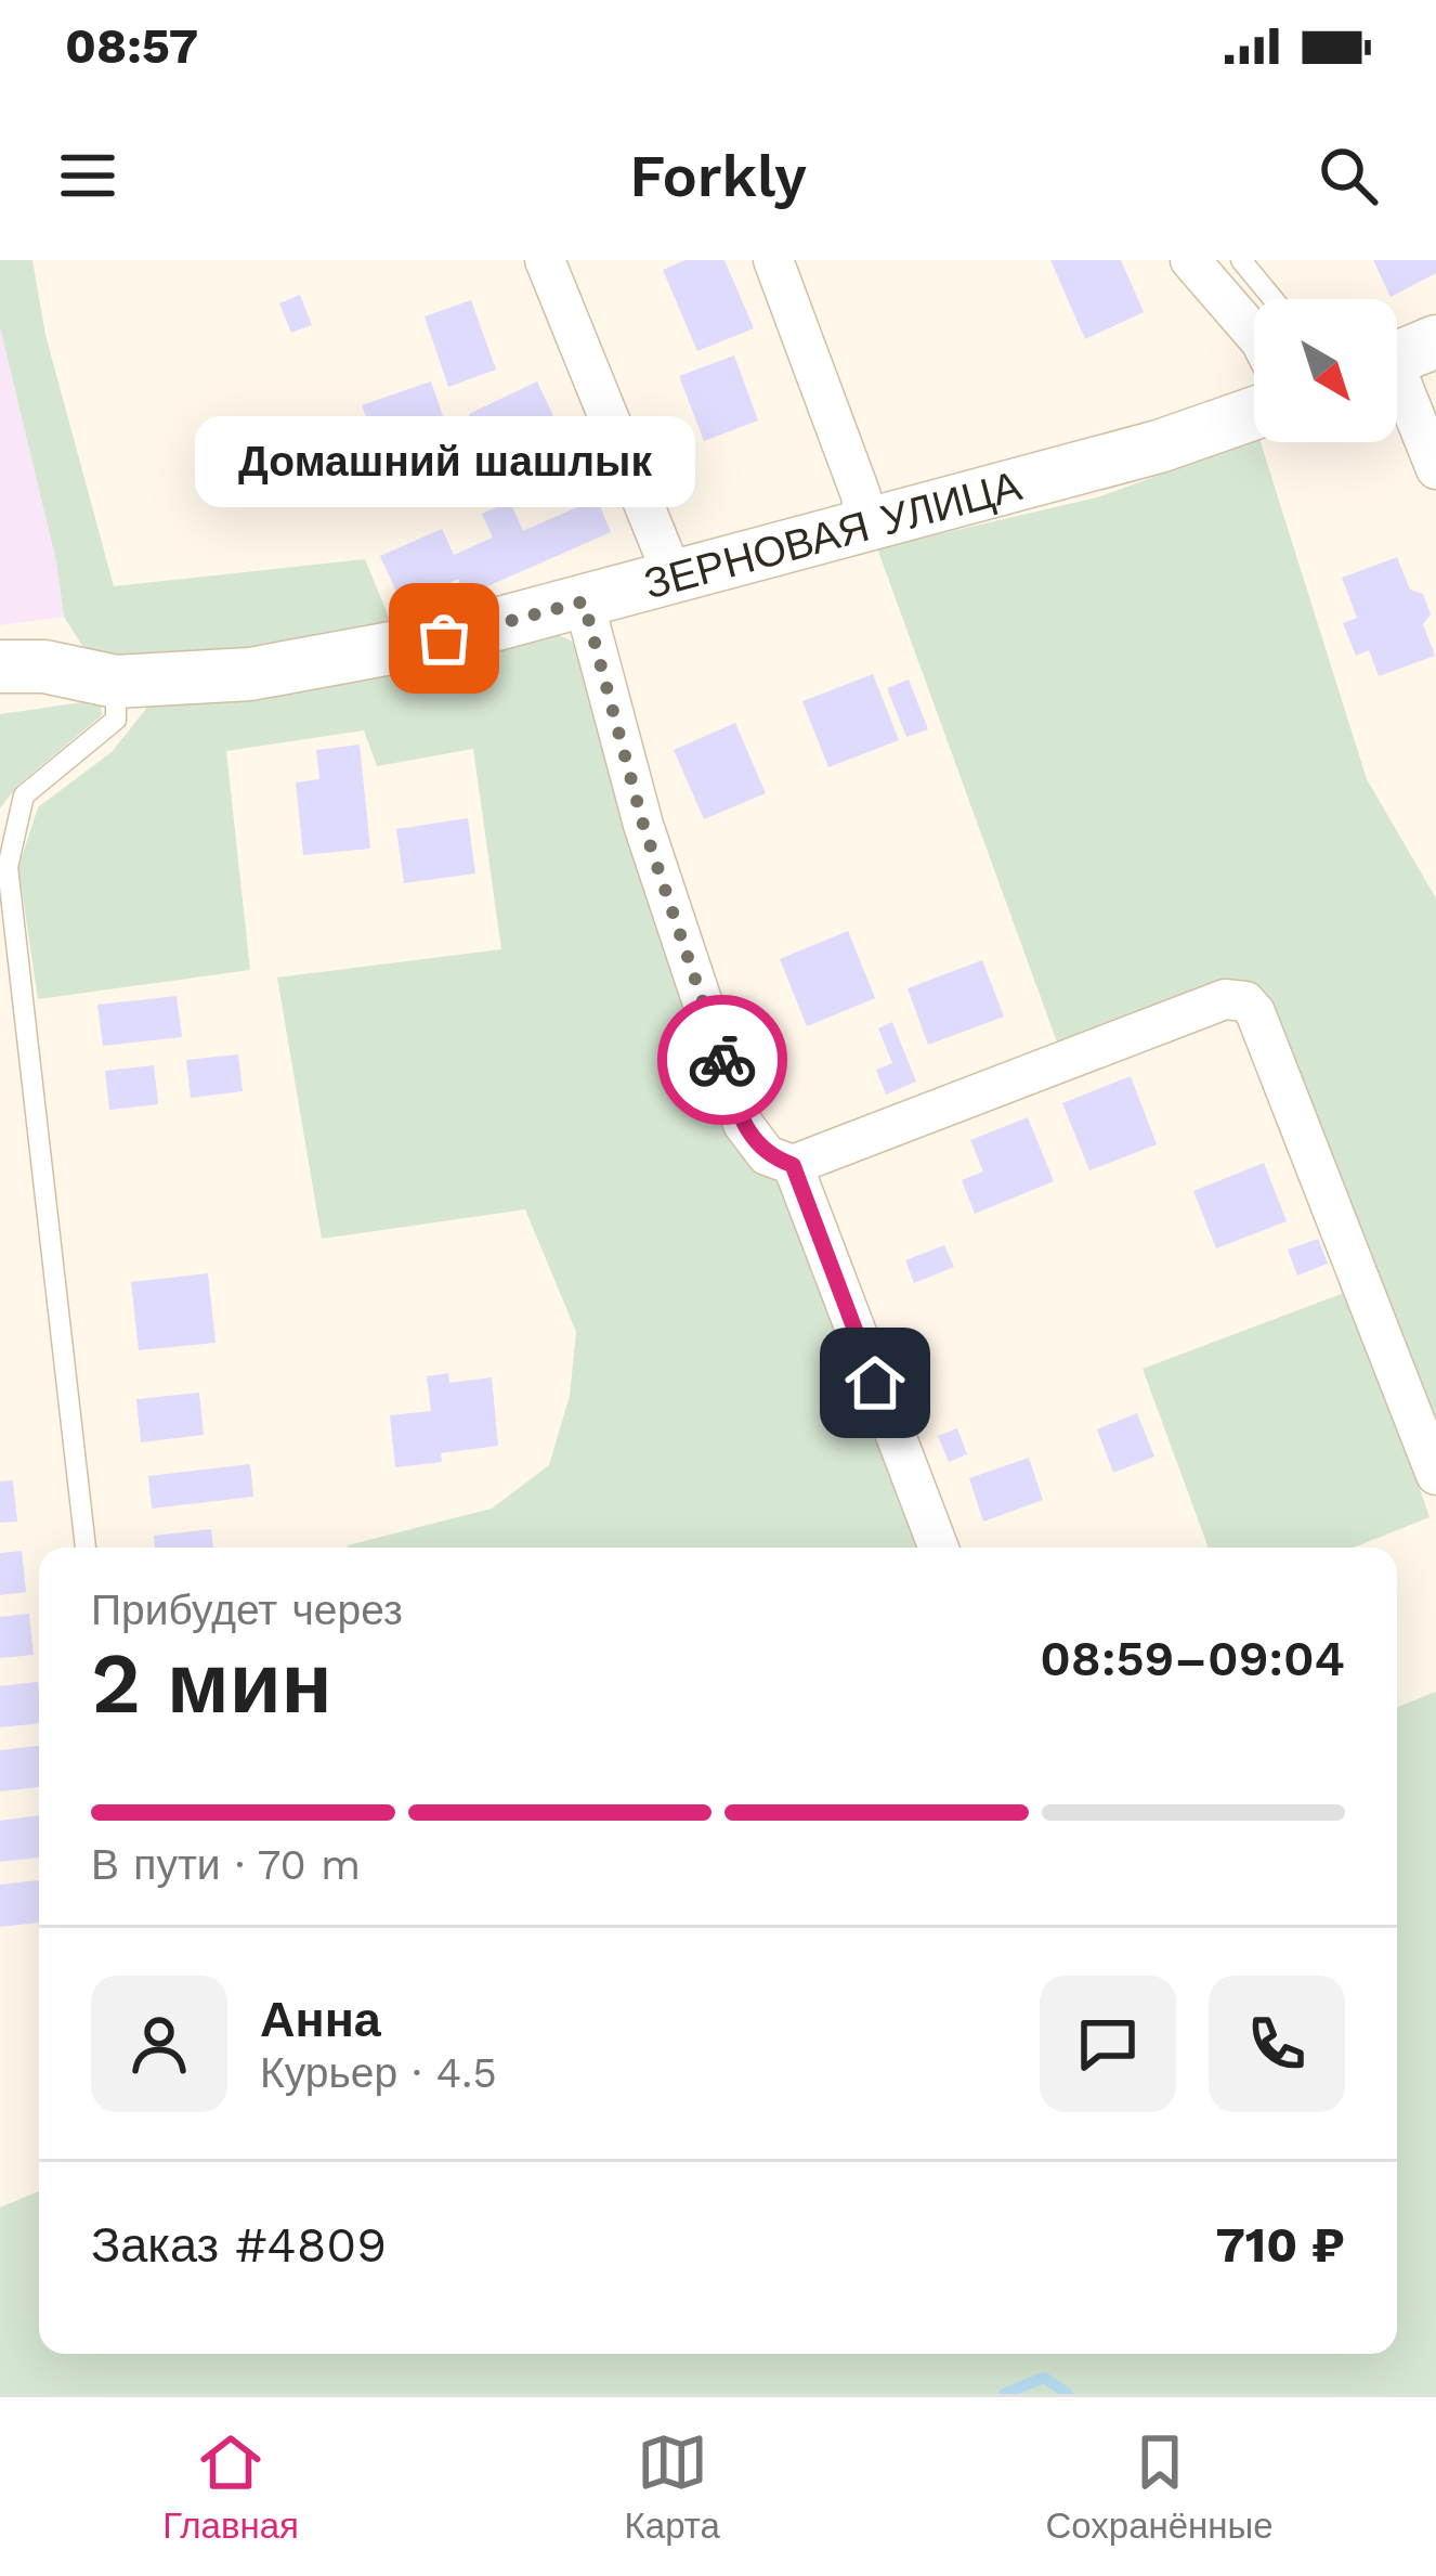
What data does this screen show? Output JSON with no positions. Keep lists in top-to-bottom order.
{
  "streets": {
    "street": ["ЗЕРНОВАЯ УЛИЦА"]
  },
  "places": ["Домашний шашлык"],
  "north": "bottom right",
  "page": {
    "status": "08:57",
    "header": "Forkly",
    "bubble": "Домашний шашлык",
    "heading": ["2 мин", "Прибудет через", "08:59–09:04"],
    "panel": [
      "Анна",
      "Курьер · 4.5",
      "Заказ #4809",
      "710 ₽"
    ],
    "bar": "В пути · 70 m",
    "tabs": ["Главная", "Карта", "Сохранённые"]
  }
}
